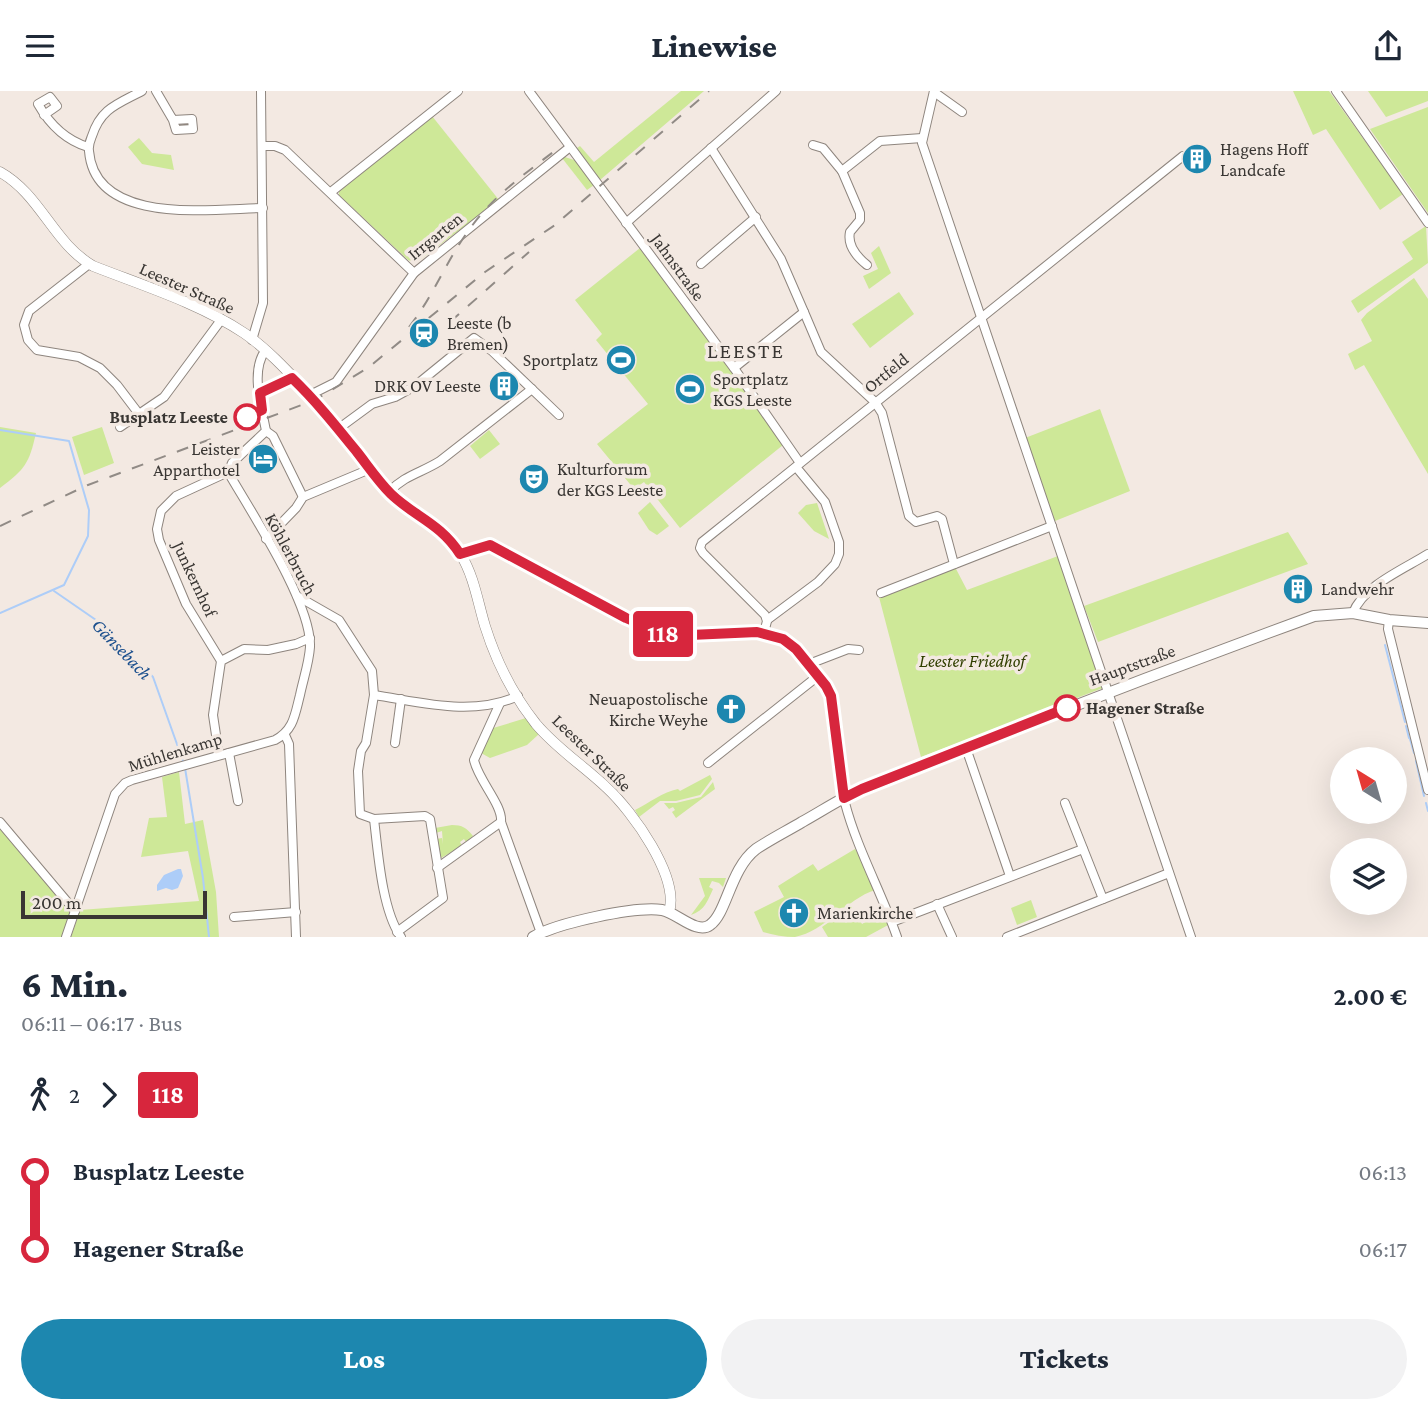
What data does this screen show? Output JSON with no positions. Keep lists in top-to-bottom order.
{
  "streets": {
    "main road": ["Hauptstraße"],
    "street": [
      "Irrgarten",
      "Jahnstraße",
      "Leester Straße",
      "Ortfeld",
      "Köhlerbruch",
      "Junkernhof",
      "Mühlenkamp"
    ]
  },
  "crossings": [
    ["Irrgarten", "Jahnstraße"],
    ["Irrgarten", "Leester Straße"],
    ["Jahnstraße", "Ortfeld"],
    ["Köhlerbruch", "Junkernhof"],
    ["Köhlerbruch", "Mühlenkamp"]
  ],
  "districts": ["LEESTE"],
  "water": ["Gänsebach"],
  "parks": ["Leester Friedhof"],
  "places": {
    "building": ["Hagens Hoff Landcafe", "DRK OV Leeste", "Landwehr"],
    "station": ["Leeste (b Bremen)"],
    "sports": ["Sportplatz", "Sportplatz KGS Leeste"],
    "other": ["Busplatz Leeste", "Hagener Straße"],
    "hotel": ["Leister Apparthotel"],
    "theatre": ["Kulturforum der KGS Leeste"],
    "church": ["Neuapostolische Kirche Weyhe", "Marienkirche"]
  },
  "lines": ["bus line 118"],
  "scale_bar": "200 m",
  "north": "top left",
  "page": {
    "header": "Linewise",
    "on_map": "118",
    "scale": "200 m",
    "heading": ["6 Min.", "06:11 – 06:17 · Bus", "2.00 €"],
    "legs": ["2", "118"],
    "list": [
      {
        "name": "Busplatz Leeste",
        "value": "06:13"
      },
      {
        "name": "Hagener Straße",
        "value": "06:17"
      }
    ],
    "buttons": ["Los", "Tickets"]
  }
}
